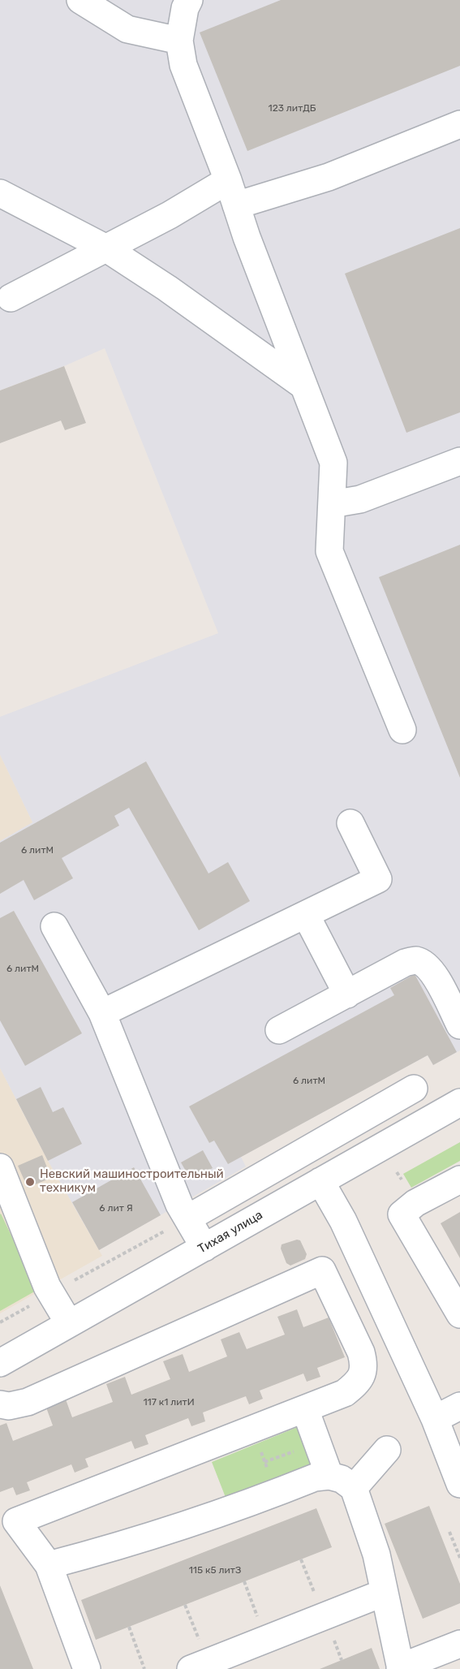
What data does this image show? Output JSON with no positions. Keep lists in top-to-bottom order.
{
  "streets": {
    "street": ["Тихая улица"]
  },
  "places": ["Невский машиностроительный техникум"],
  "house_numbers": [
    "123 литДБ",
    "6 литМ",
    "6 литМ",
    "6 литМ",
    "6 лит Я",
    "117 к1 литИ",
    "115 к5 литЗ"
  ]
}
